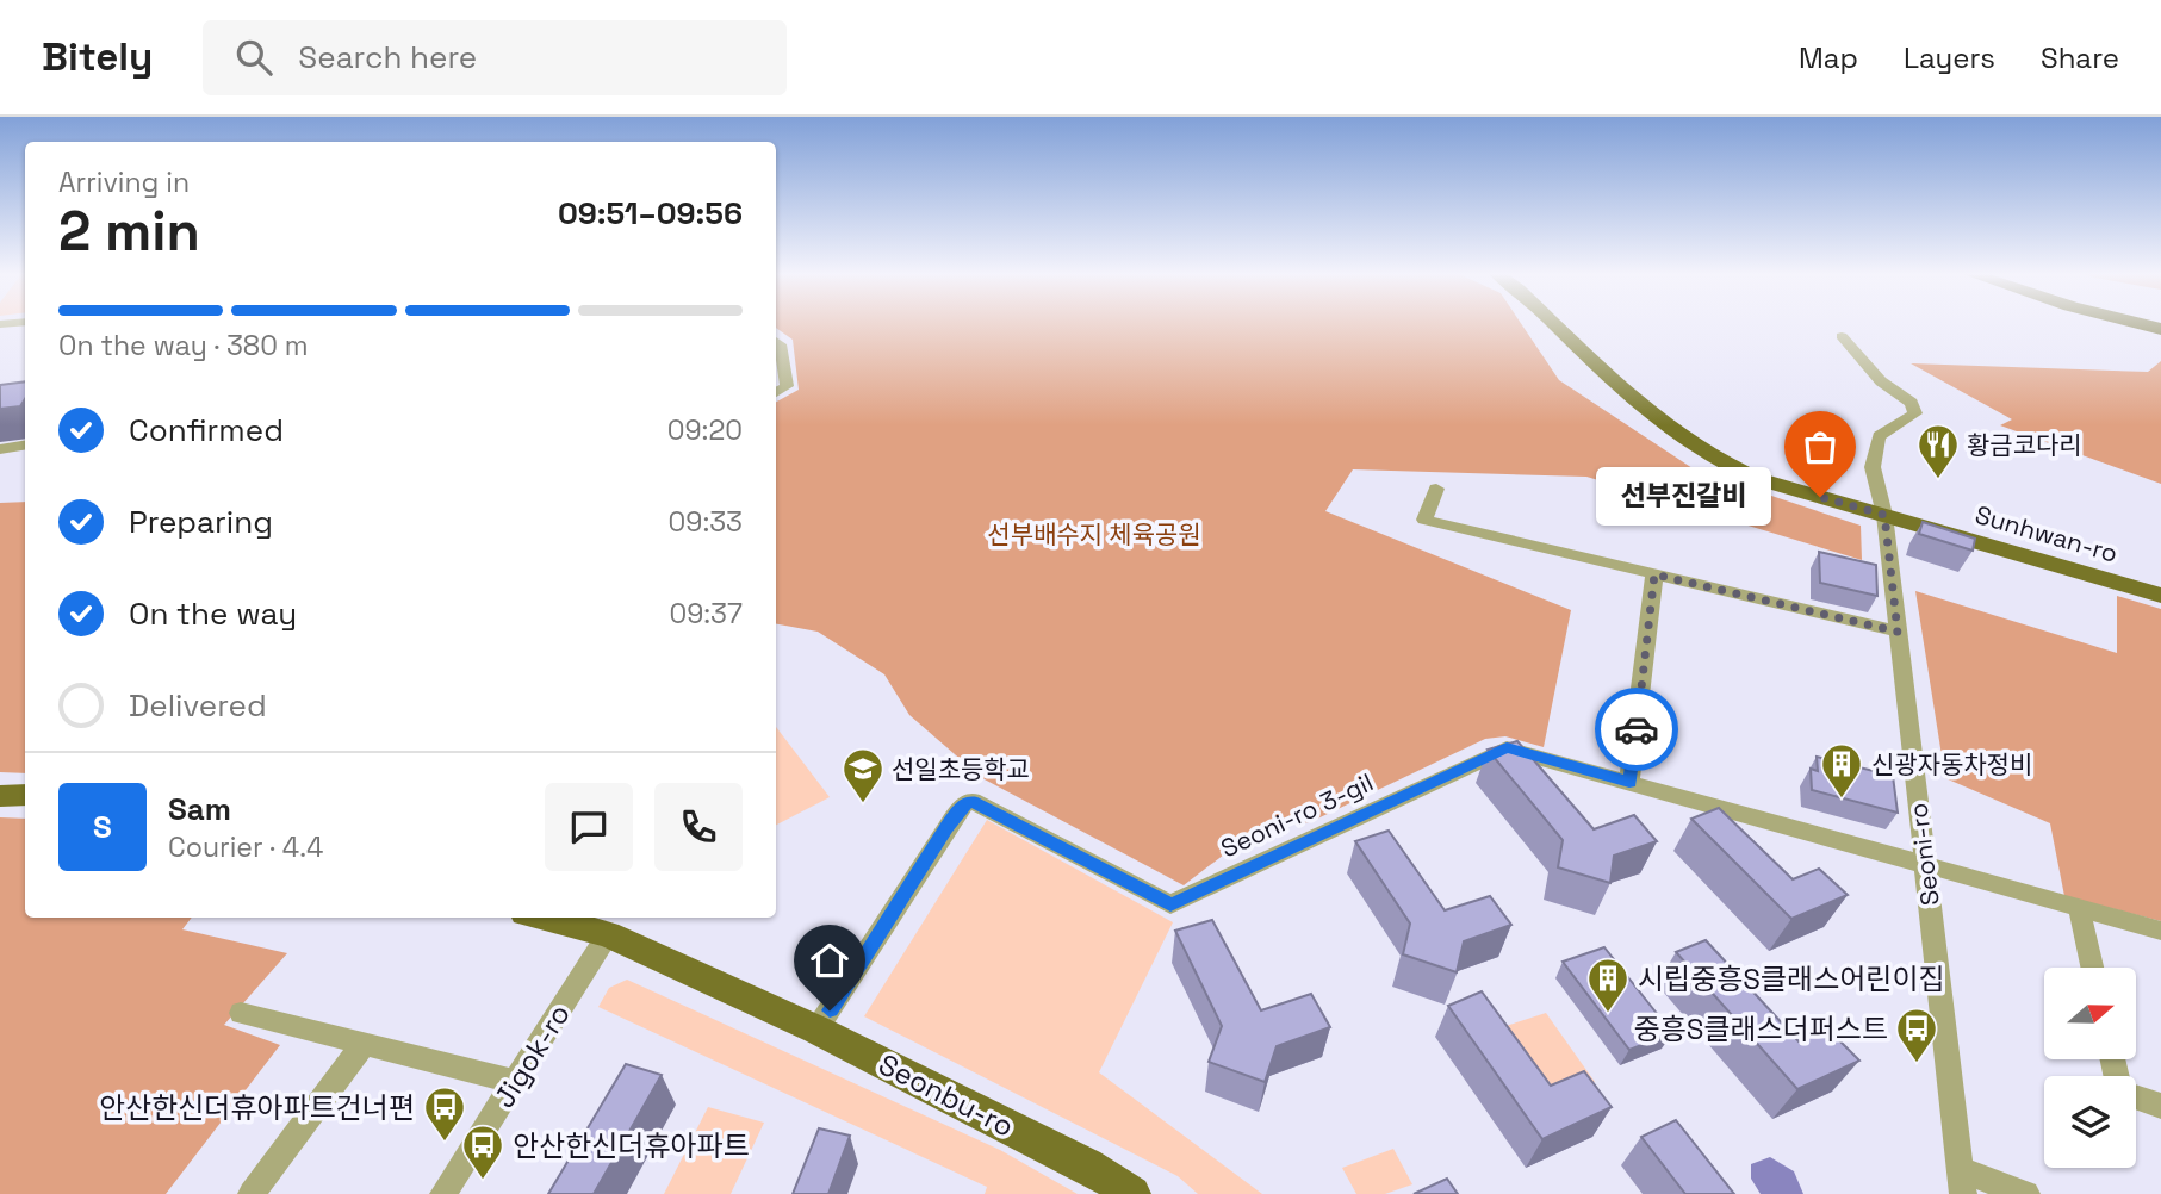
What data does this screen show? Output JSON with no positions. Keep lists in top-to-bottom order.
{
  "streets": {
    "main road": ["Sunhwan-ro", "Seonbu-ro"],
    "street": ["Seoni-ro 3-gil", "Seoni-ro", "Jigok-ro"]
  },
  "crossings": [
    ["Sunhwan-ro", "Seoni-ro"],
    ["Seoni-ro 3-gil", "Seoni-ro"],
    ["Seoni-ro 3-gil", "Seonbu-ro"],
    ["Jigok-ro", "Seonbu-ro"]
  ],
  "parks": ["선부배수지 체육공원"],
  "places": {
    "restaurant": ["황금코다리"],
    "other": ["선부진갈비"],
    "building": ["신광자동차정비", "시립중흥S클래스어린이집"],
    "school or university": ["선일초등학교"],
    "bus stop": ["중흥S클래스더퍼스트", "안산한신더휴아파트건너편", "안산한신더휴아파트"]
  },
  "north": "right",
  "page": {
    "header": "Bitely",
    "search": "Search here",
    "nav": ["Map", "Layers", "Share"],
    "heading": ["2 min", "Arriving in", "09:51–09:56"],
    "panel": ["Sam", "Courier · 4.4"],
    "bar": "On the way · 380 m",
    "list": [
      ["Confirmed", "09:20"],
      ["Preparing", "09:33"],
      ["On the way", "09:37"],
      "Delivered"
    ],
    "bubble": "선부진갈비",
    "round": "S"
  }
}
